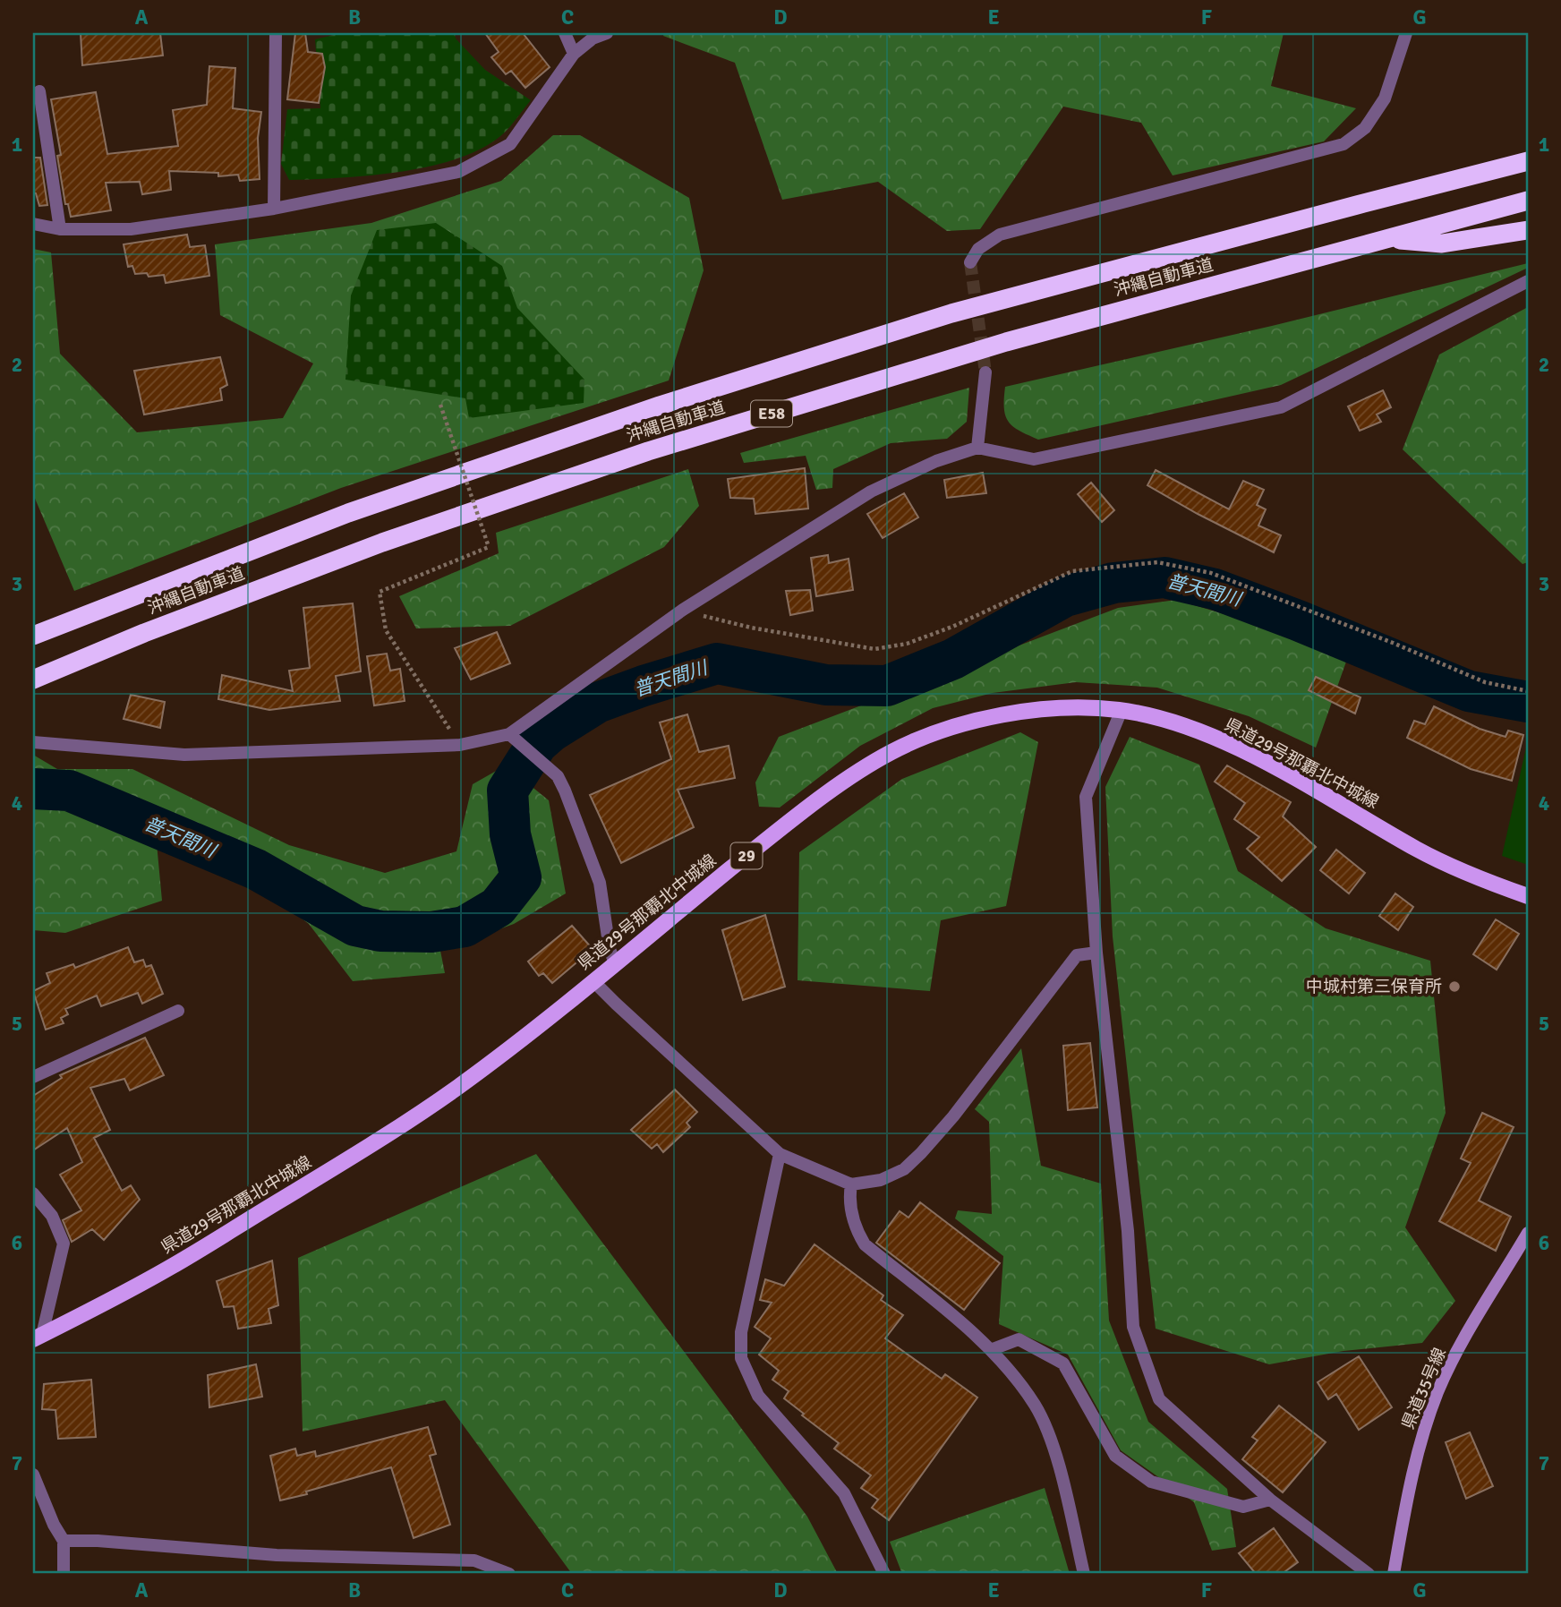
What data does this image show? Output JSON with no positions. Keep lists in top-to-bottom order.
{
  "streets": {
    "highway": ["沖縄自動車道", "E58"],
    "main road": ["県道29号那覇北中城線", "29", "県道35号線"]
  },
  "water": ["普天間川"],
  "places": ["中城村第三保育所"],
  "grid": {
    "columns": [
      "A",
      "B",
      "C",
      "D",
      "E",
      "F",
      "G"
    ],
    "rows": [
      "1",
      "2",
      "3",
      "4",
      "5",
      "6",
      "7"
    ]
  }
}
